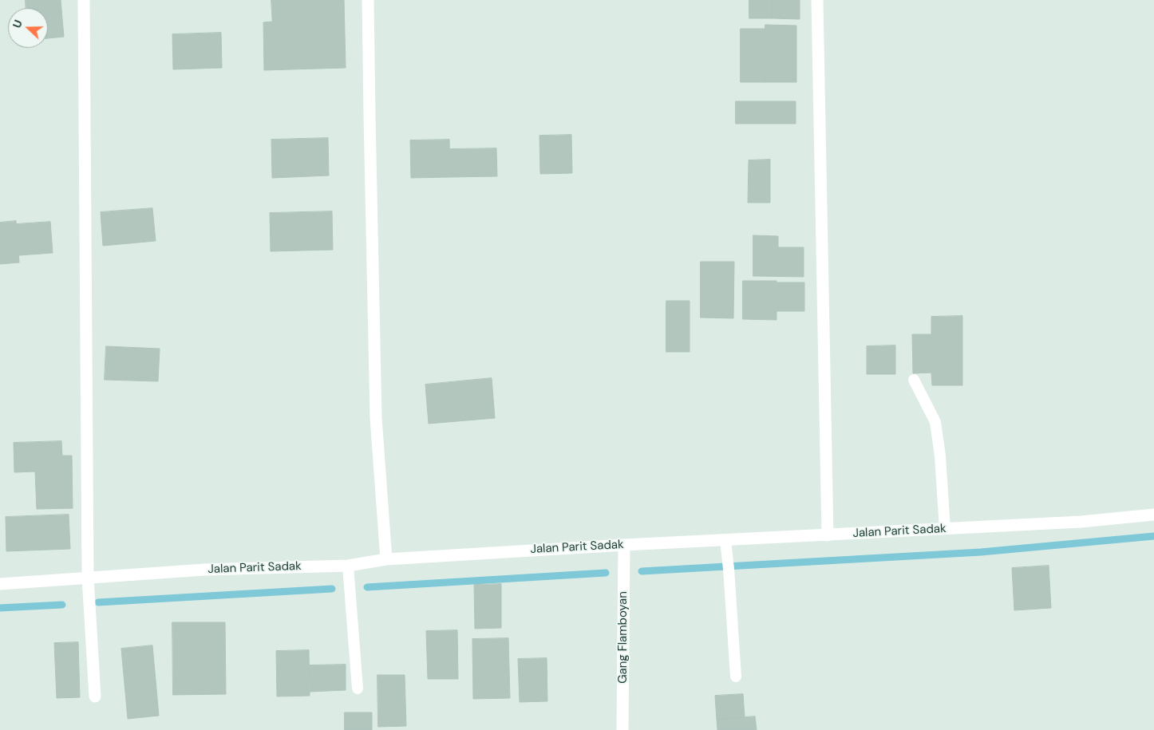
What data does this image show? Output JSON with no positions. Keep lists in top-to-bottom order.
{
  "streets": {
    "street": ["Jalan Parit Sadak", "Gang Flamboyan"]
  },
  "crossings": [
    ["Jalan Parit Sadak", "Gang Flamboyan"]
  ],
  "north": "left"
}
